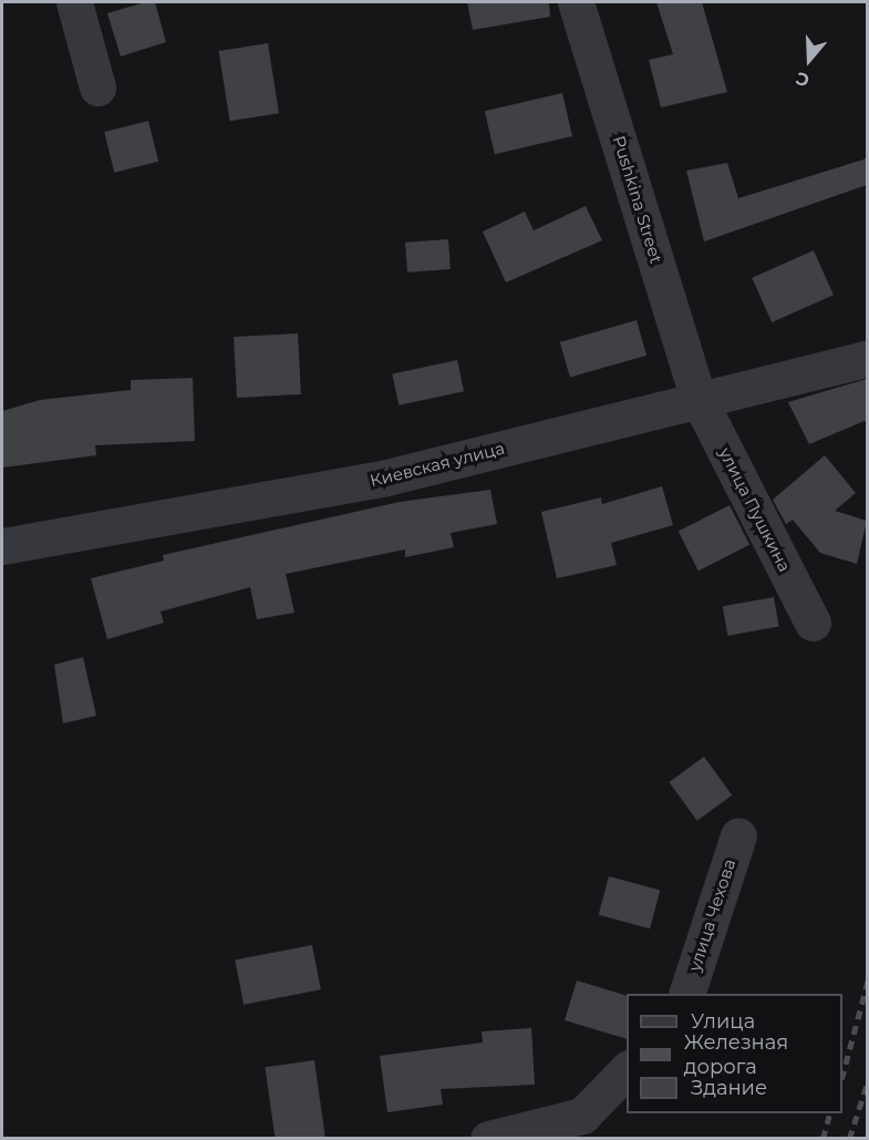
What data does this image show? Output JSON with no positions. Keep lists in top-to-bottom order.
{
  "streets": {
    "street": [
      "Pushkina Street",
      "Киевская улица",
      "улица Пушкина",
      "улица Чехова"
    ]
  },
  "crossings": [
    ["Pushkina Street", "Киевская улица"],
    ["Pushkina Street", "улица Пушкина"],
    ["Киевская улица", "улица Пушкина"]
  ],
  "legend": ["Улица", "Железная дорога", "Здание"],
  "north": "bottom"
}
